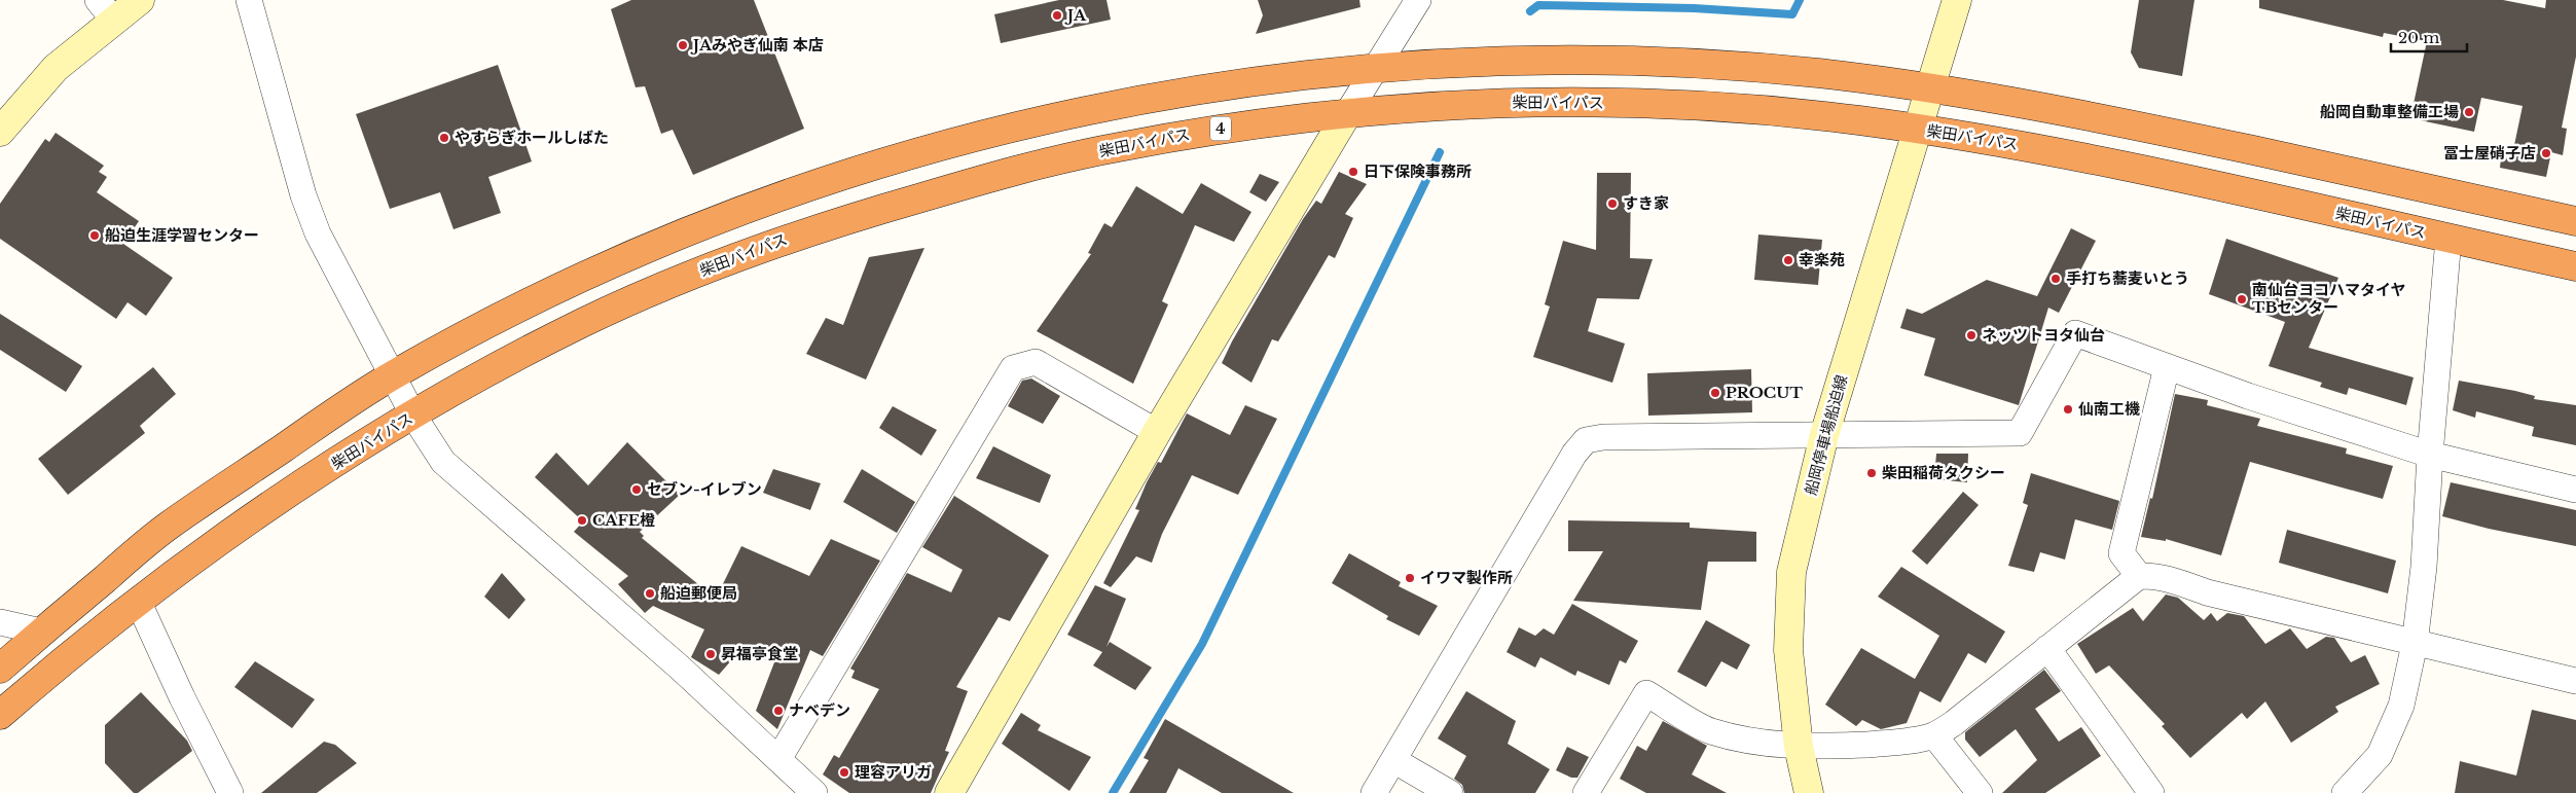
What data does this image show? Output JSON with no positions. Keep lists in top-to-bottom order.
{
  "streets": {
    "highway": ["柴田バイパス", "4"],
    "street": ["船岡停車場船迫線"]
  },
  "crossings": [
    ["柴田バイパス", "船岡停車場船迫線"]
  ],
  "places": [
    "JA",
    "JAみやぎ仙南 本店",
    "船岡自動車整備工場",
    "やすらぎホールしばた",
    "冨士屋硝子店",
    "日下保険事務所",
    "すき家",
    "船迫生涯学習センター",
    "幸楽苑",
    "手打ち蕎麦いとう",
    "南仙台ヨコハマタイヤ TBセンター",
    "ネッツトヨタ仙台",
    "PROCUT",
    "仙南工機",
    "柴田稲荷タクシー",
    "セブン-イレブン",
    "CAFE橙",
    "イワマ製作所",
    "船迫郵便局",
    "昇福亭食堂",
    "ナベデン",
    "理容アリガ"
  ],
  "scale_bar": "20 m"
}
